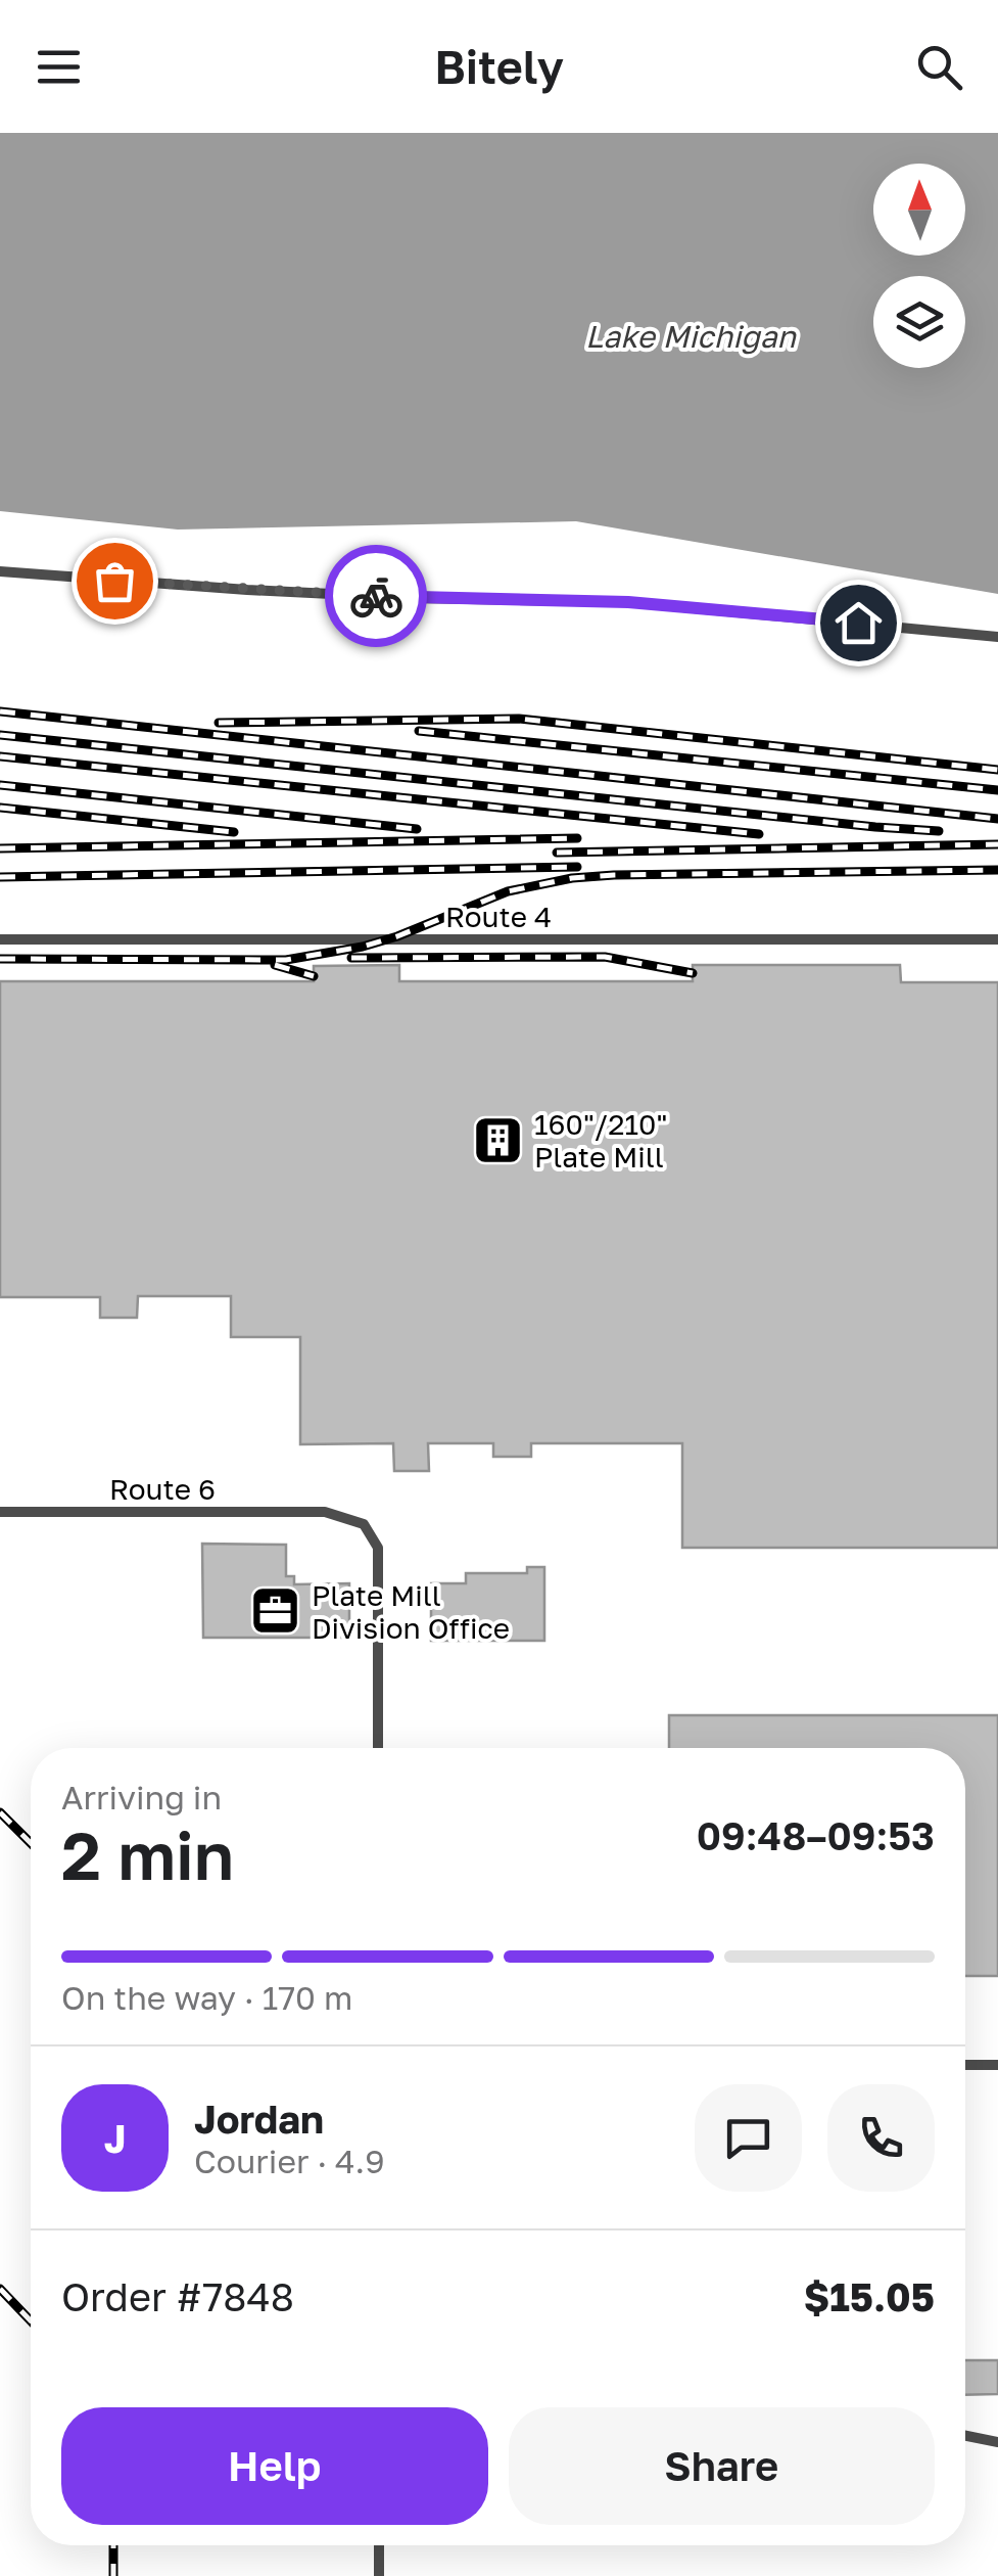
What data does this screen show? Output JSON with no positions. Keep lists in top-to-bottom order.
{
  "streets": {
    "street": ["Route 4", "Route 6"]
  },
  "water": ["Lake Michigan"],
  "places": {
    "building": ["160\"/210\" Plate Mill"],
    "office": ["Plate Mill Division Office"]
  },
  "north": "top",
  "page": {
    "header": "Bitely",
    "heading": ["2 min", "Arriving in", "09:48–09:53"],
    "panel": [
      "Jordan",
      "Courier · 4.9",
      "Order #7848",
      "$15.05"
    ],
    "bar": "On the way · 170 m",
    "round": "J",
    "buttons": ["Help", "Share"]
  }
}
